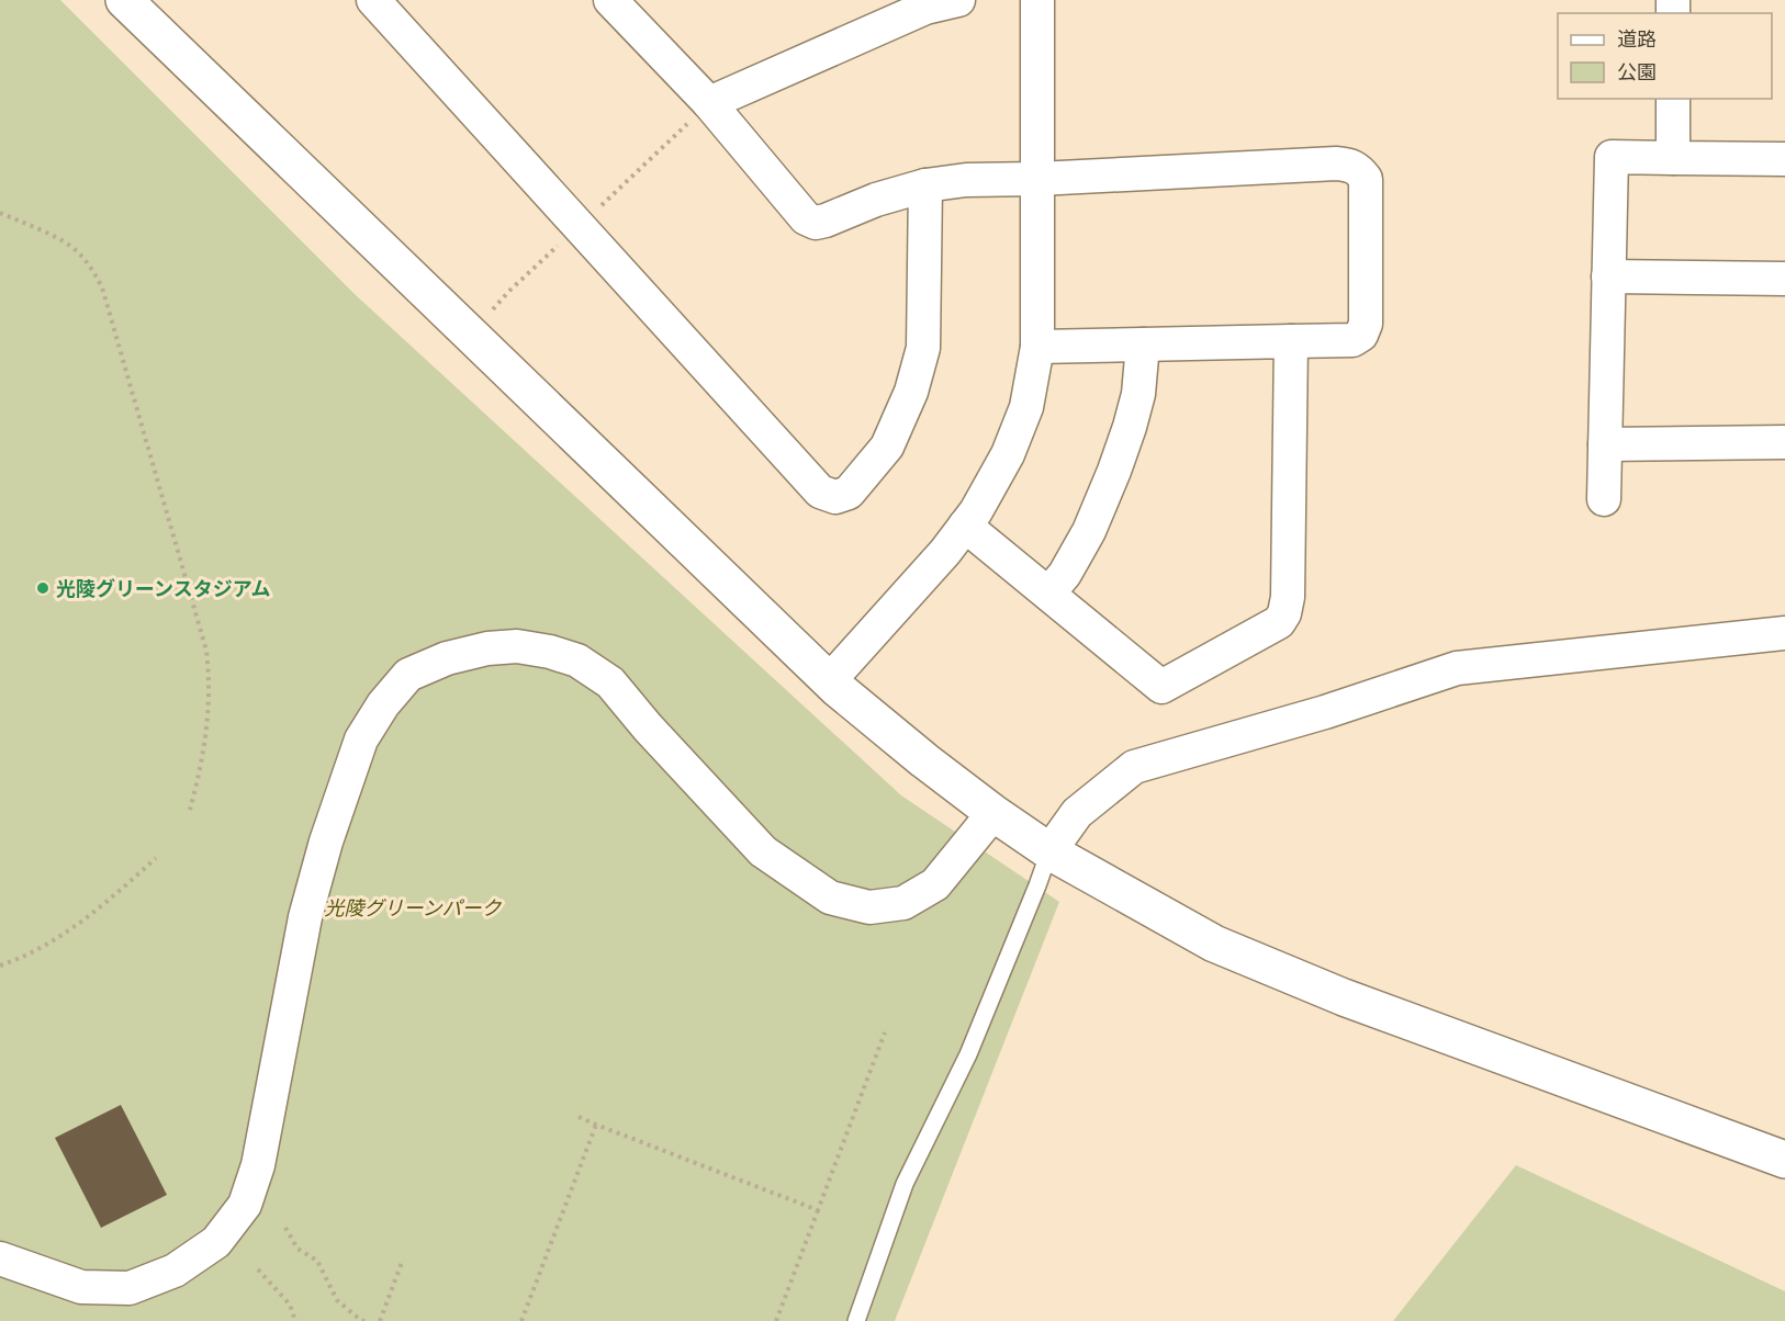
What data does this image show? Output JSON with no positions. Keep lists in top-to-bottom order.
{
  "parks": ["光陵グリーンパーク"],
  "places": ["光陵グリーンスタジアム"],
  "legend": ["道路", "公園"]
}
